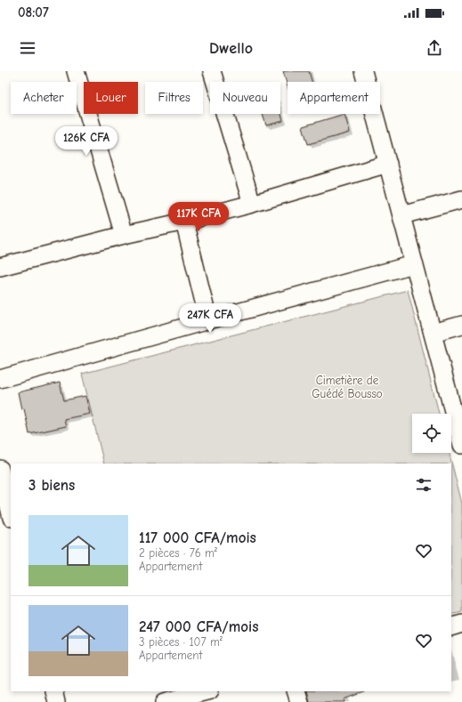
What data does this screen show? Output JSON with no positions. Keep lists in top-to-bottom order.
{
  "parks": ["Cimetière de Guédé Bousso"],
  "page": {
    "status": "08:07",
    "header": "Dwello",
    "chip": [
      "Acheter",
      "Louer",
      "Filtres",
      "Nouveau",
      "Appartement"
    ],
    "price": ["126K CFA", "117K CFA", "247K CFA"],
    "heading": "3 biens",
    "list": [
      {
        "name": "117 000 CFA/mois",
        "note": "2 pièces · 76 m² · Appartement"
      },
      {
        "name": "247 000 CFA/mois",
        "note": "3 pièces · 107 m² · Appartement"
      }
    ]
  }
}
